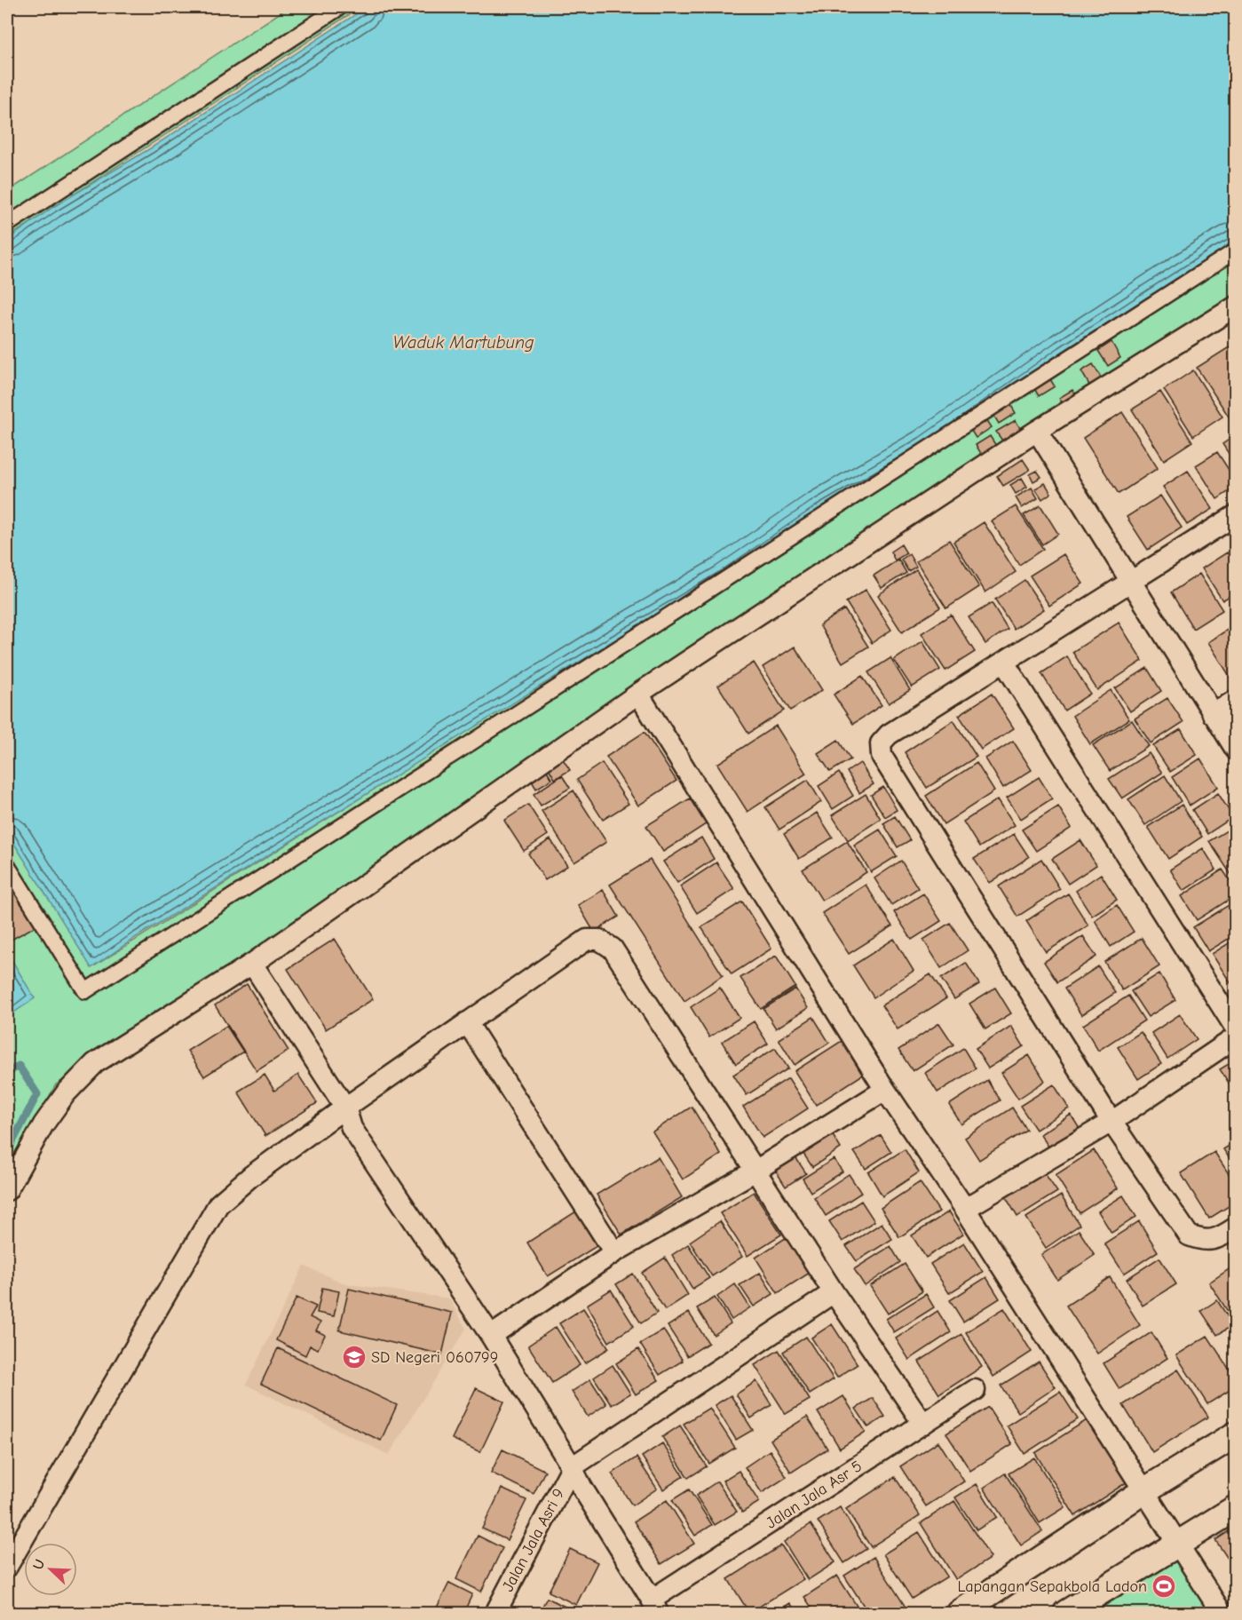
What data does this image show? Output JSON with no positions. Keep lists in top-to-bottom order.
{
  "streets": {
    "street": ["Jalan Jala Asr 5", "Jalan Jala Asri 9"]
  },
  "water": ["Waduk Martubung"],
  "places": {
    "school or university": ["SD Negeri 060799"],
    "sports": ["Lapangan Sepakbola Ladon"]
  },
  "north": "top left"
}
